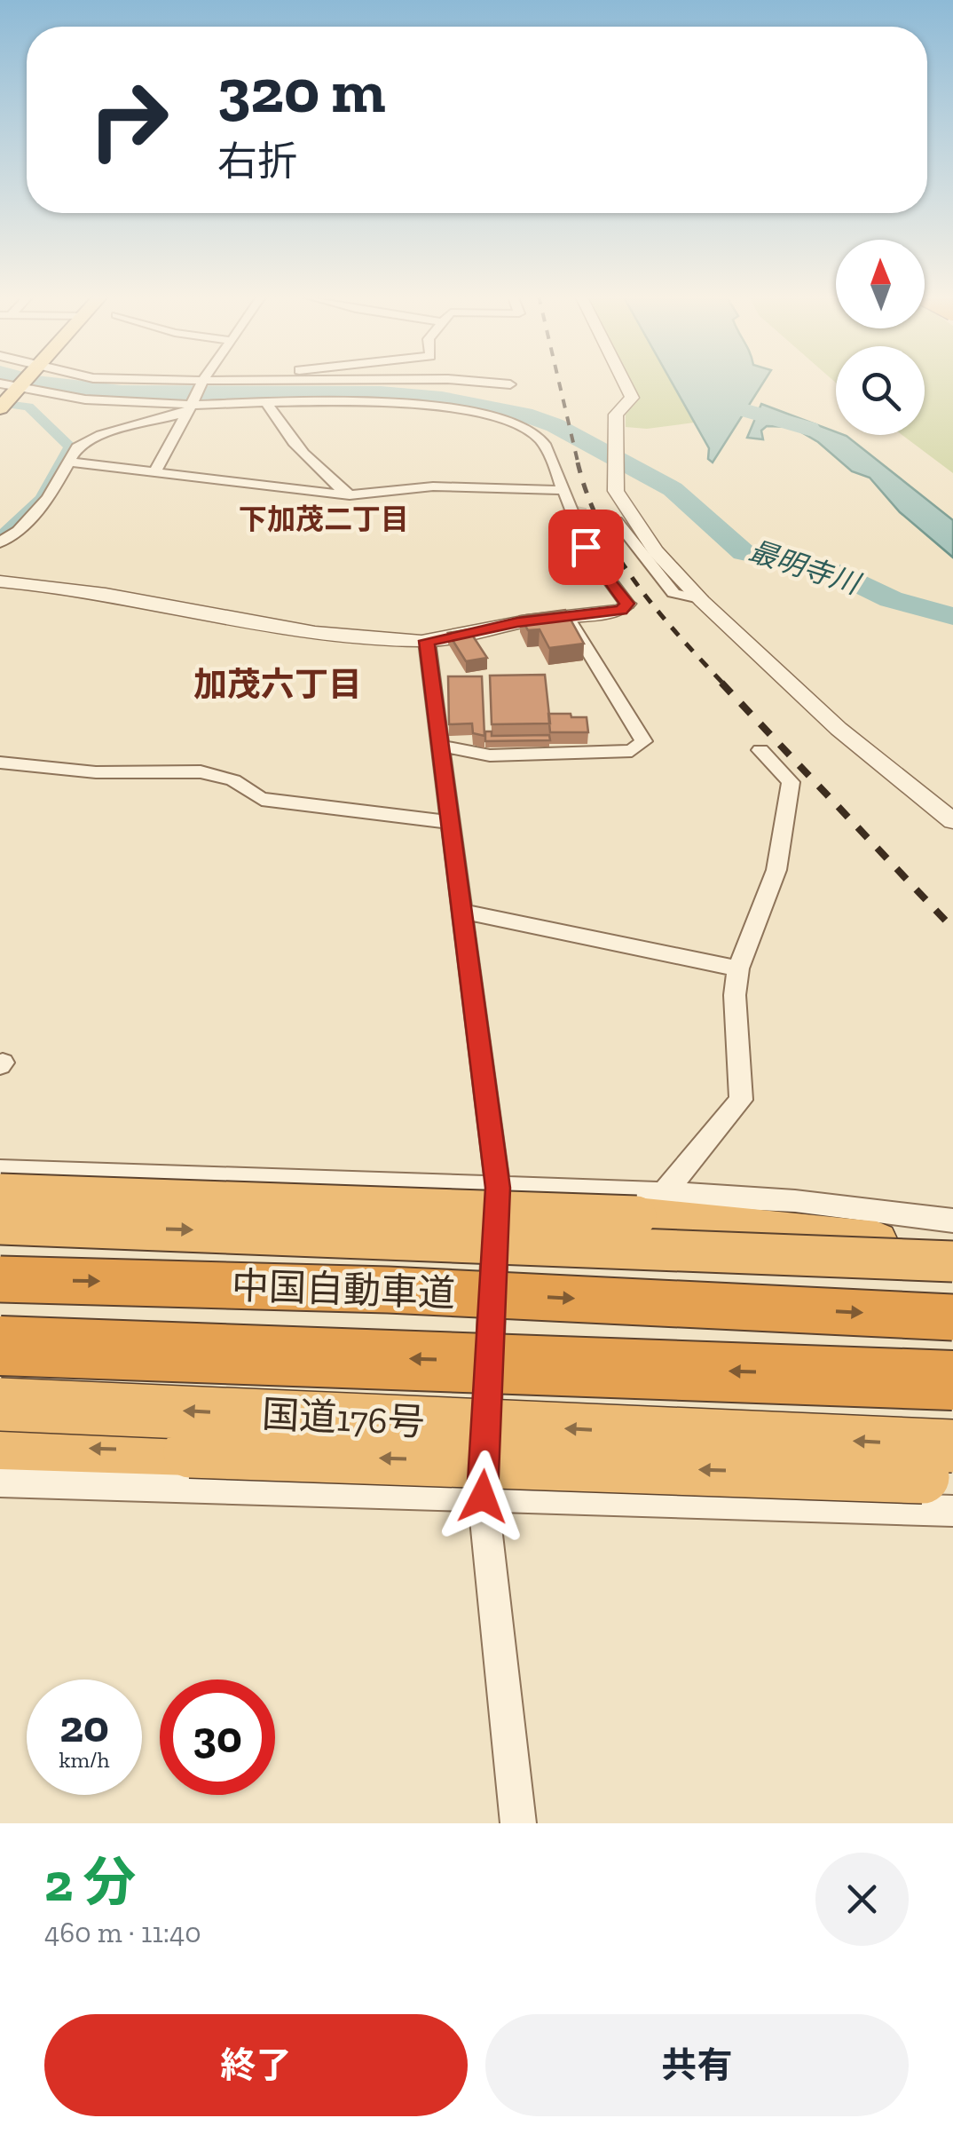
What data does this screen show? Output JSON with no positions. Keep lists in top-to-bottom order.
{
  "streets": {
    "highway": ["中国自動車道", "国道176号"]
  },
  "districts": ["下加茂二丁目", "加茂六丁目"],
  "water": ["最明寺川"],
  "north": "top",
  "page": {
    "turn": ["320 m", "右折"],
    "speed": "20 km/h",
    "limit": "30",
    "heading": ["2 分", "460 m · 11:40"],
    "buttons": ["終了", "共有"]
  }
}
